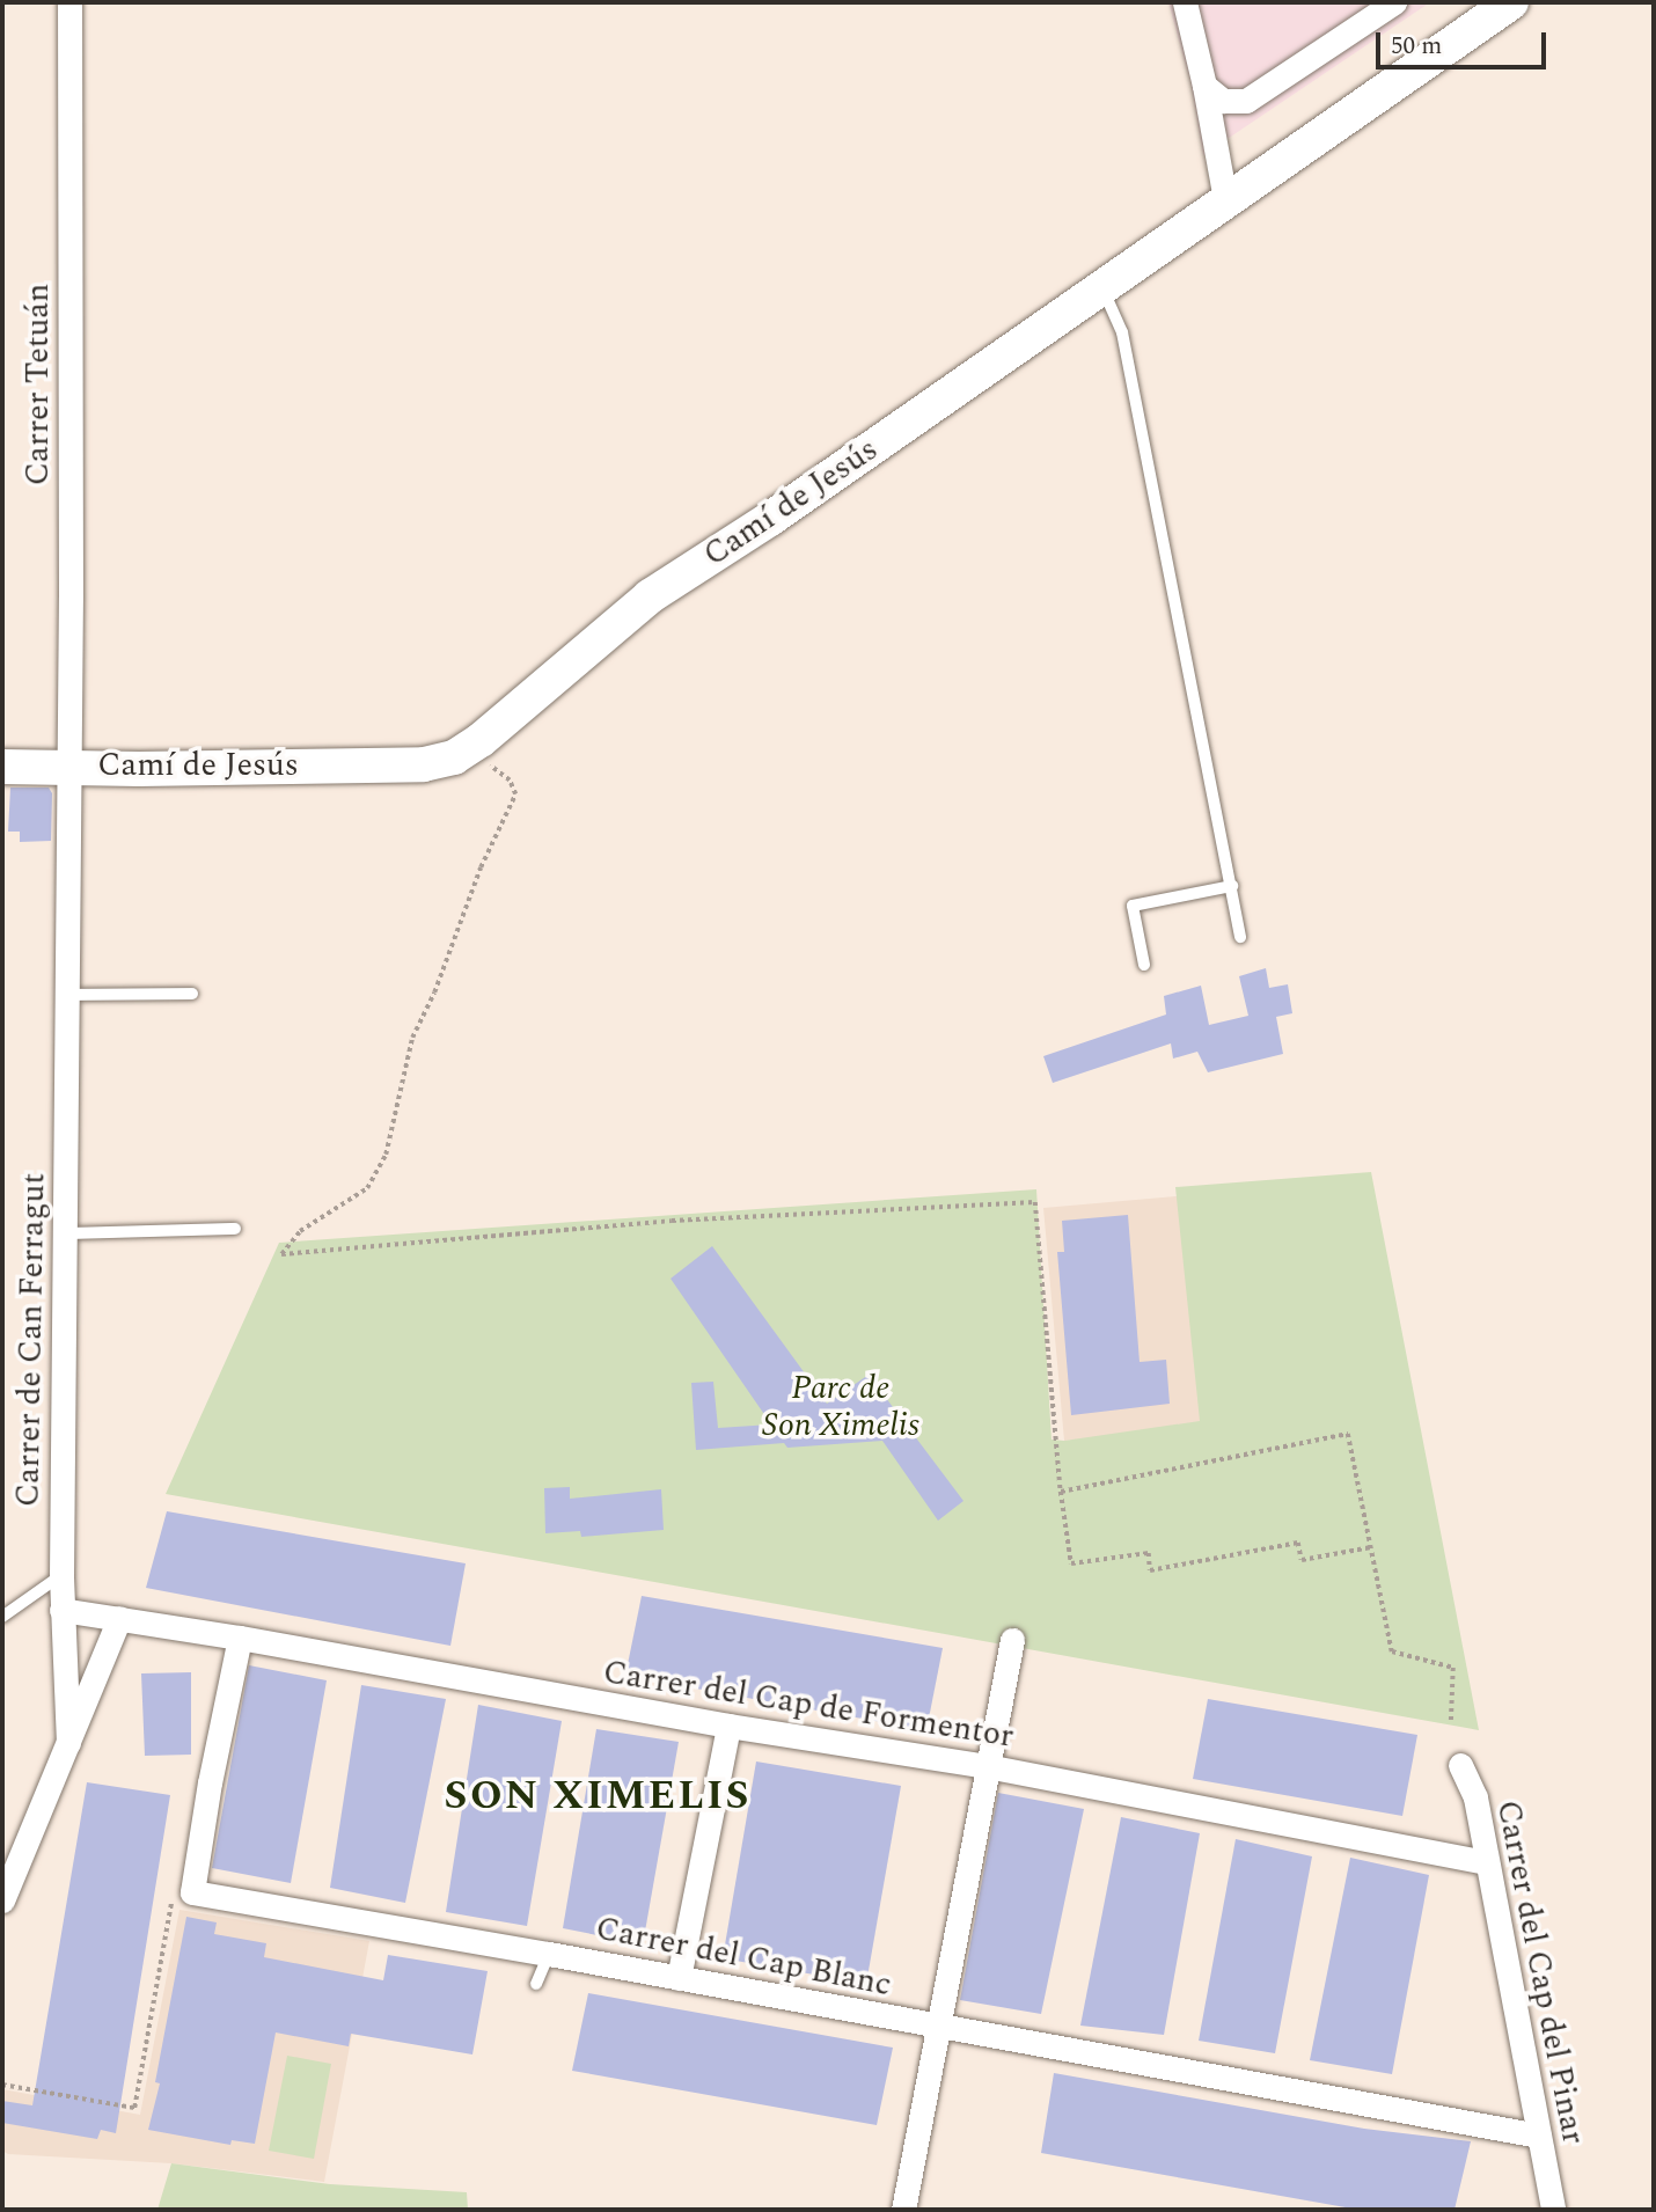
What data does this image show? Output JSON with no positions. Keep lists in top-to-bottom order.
{
  "streets": {
    "street": [
      "Carrer Tetuán",
      "Camí de Jesús",
      "Carrer de Can Ferragut",
      "Carrer del Cap de Formentor",
      "Carrer del Cap Blanc",
      "Carrer del Cap del Pinar"
    ]
  },
  "crossings": [
    ["Carrer Tetuán", "Camí de Jesús"],
    ["Carrer Tetuán", "Carrer de Can Ferragut"],
    ["Camí de Jesús", "Carrer de Can Ferragut"],
    ["Carrer del Cap de Formentor", "Carrer del Cap del Pinar"],
    ["Carrer del Cap Blanc", "Carrer del Cap del Pinar"]
  ],
  "districts": ["SON XIMELIS"],
  "parks": ["Parc de Son Ximelis"],
  "scale_bar": "50 m"
}
